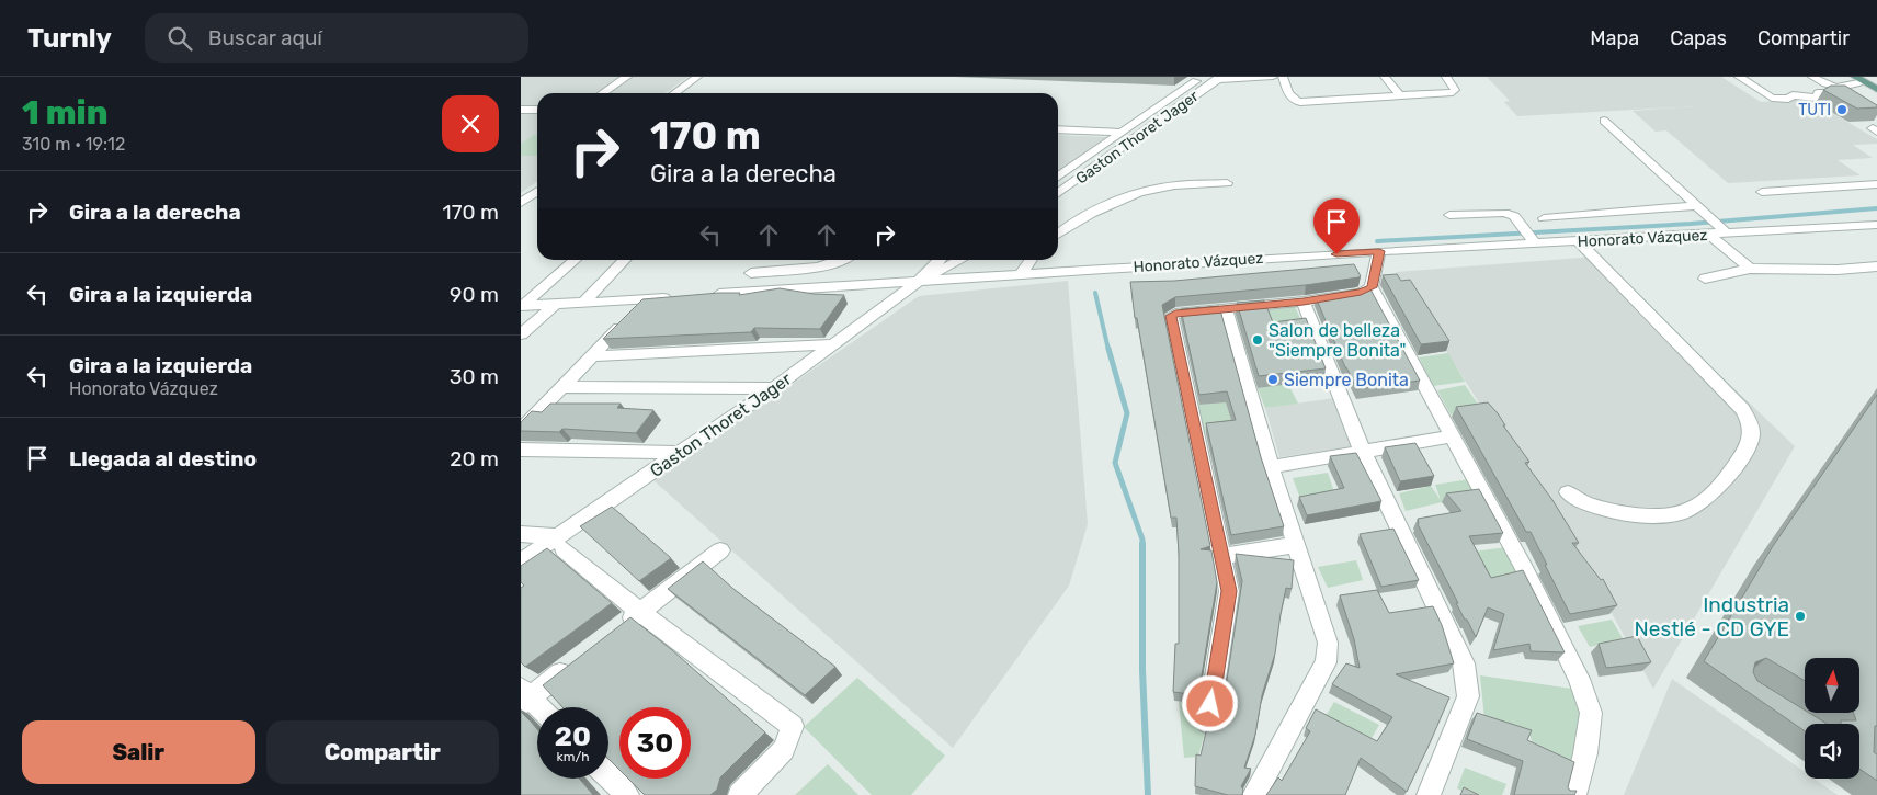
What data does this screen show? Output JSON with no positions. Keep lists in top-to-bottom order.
{
  "streets": {
    "street": ["Gaston Thoret Jager", "Honorato Vázquez"]
  },
  "crossings": [
    ["Gaston Thoret Jager", "Honorato Vázquez"]
  ],
  "places": [
    "TUTI",
    "Salon de belleza \"Siempre Bonita\"",
    "Siempre Bonita",
    "Industria Nestlé - CD GYE"
  ],
  "north": "top",
  "page": {
    "header": "Turnly",
    "search": "Buscar aquí",
    "nav": ["Mapa", "Capas", "Compartir"],
    "heading": ["1 min", "310 m · 19:12"],
    "turn": ["170 m", "Gira a la derecha"],
    "list": [
      {
        "name": "Gira a la derecha",
        "value": "170 m"
      },
      {
        "name": "Gira a la izquierda",
        "value": "90 m"
      },
      {
        "name": "Gira a la izquierda",
        "note": "Honorato Vázquez",
        "value": "30 m"
      },
      {
        "name": "Llegada al destino",
        "value": "20 m"
      }
    ],
    "speed": "20 km/h",
    "limit": "30",
    "buttons": ["Salir", "Compartir"]
  }
}
